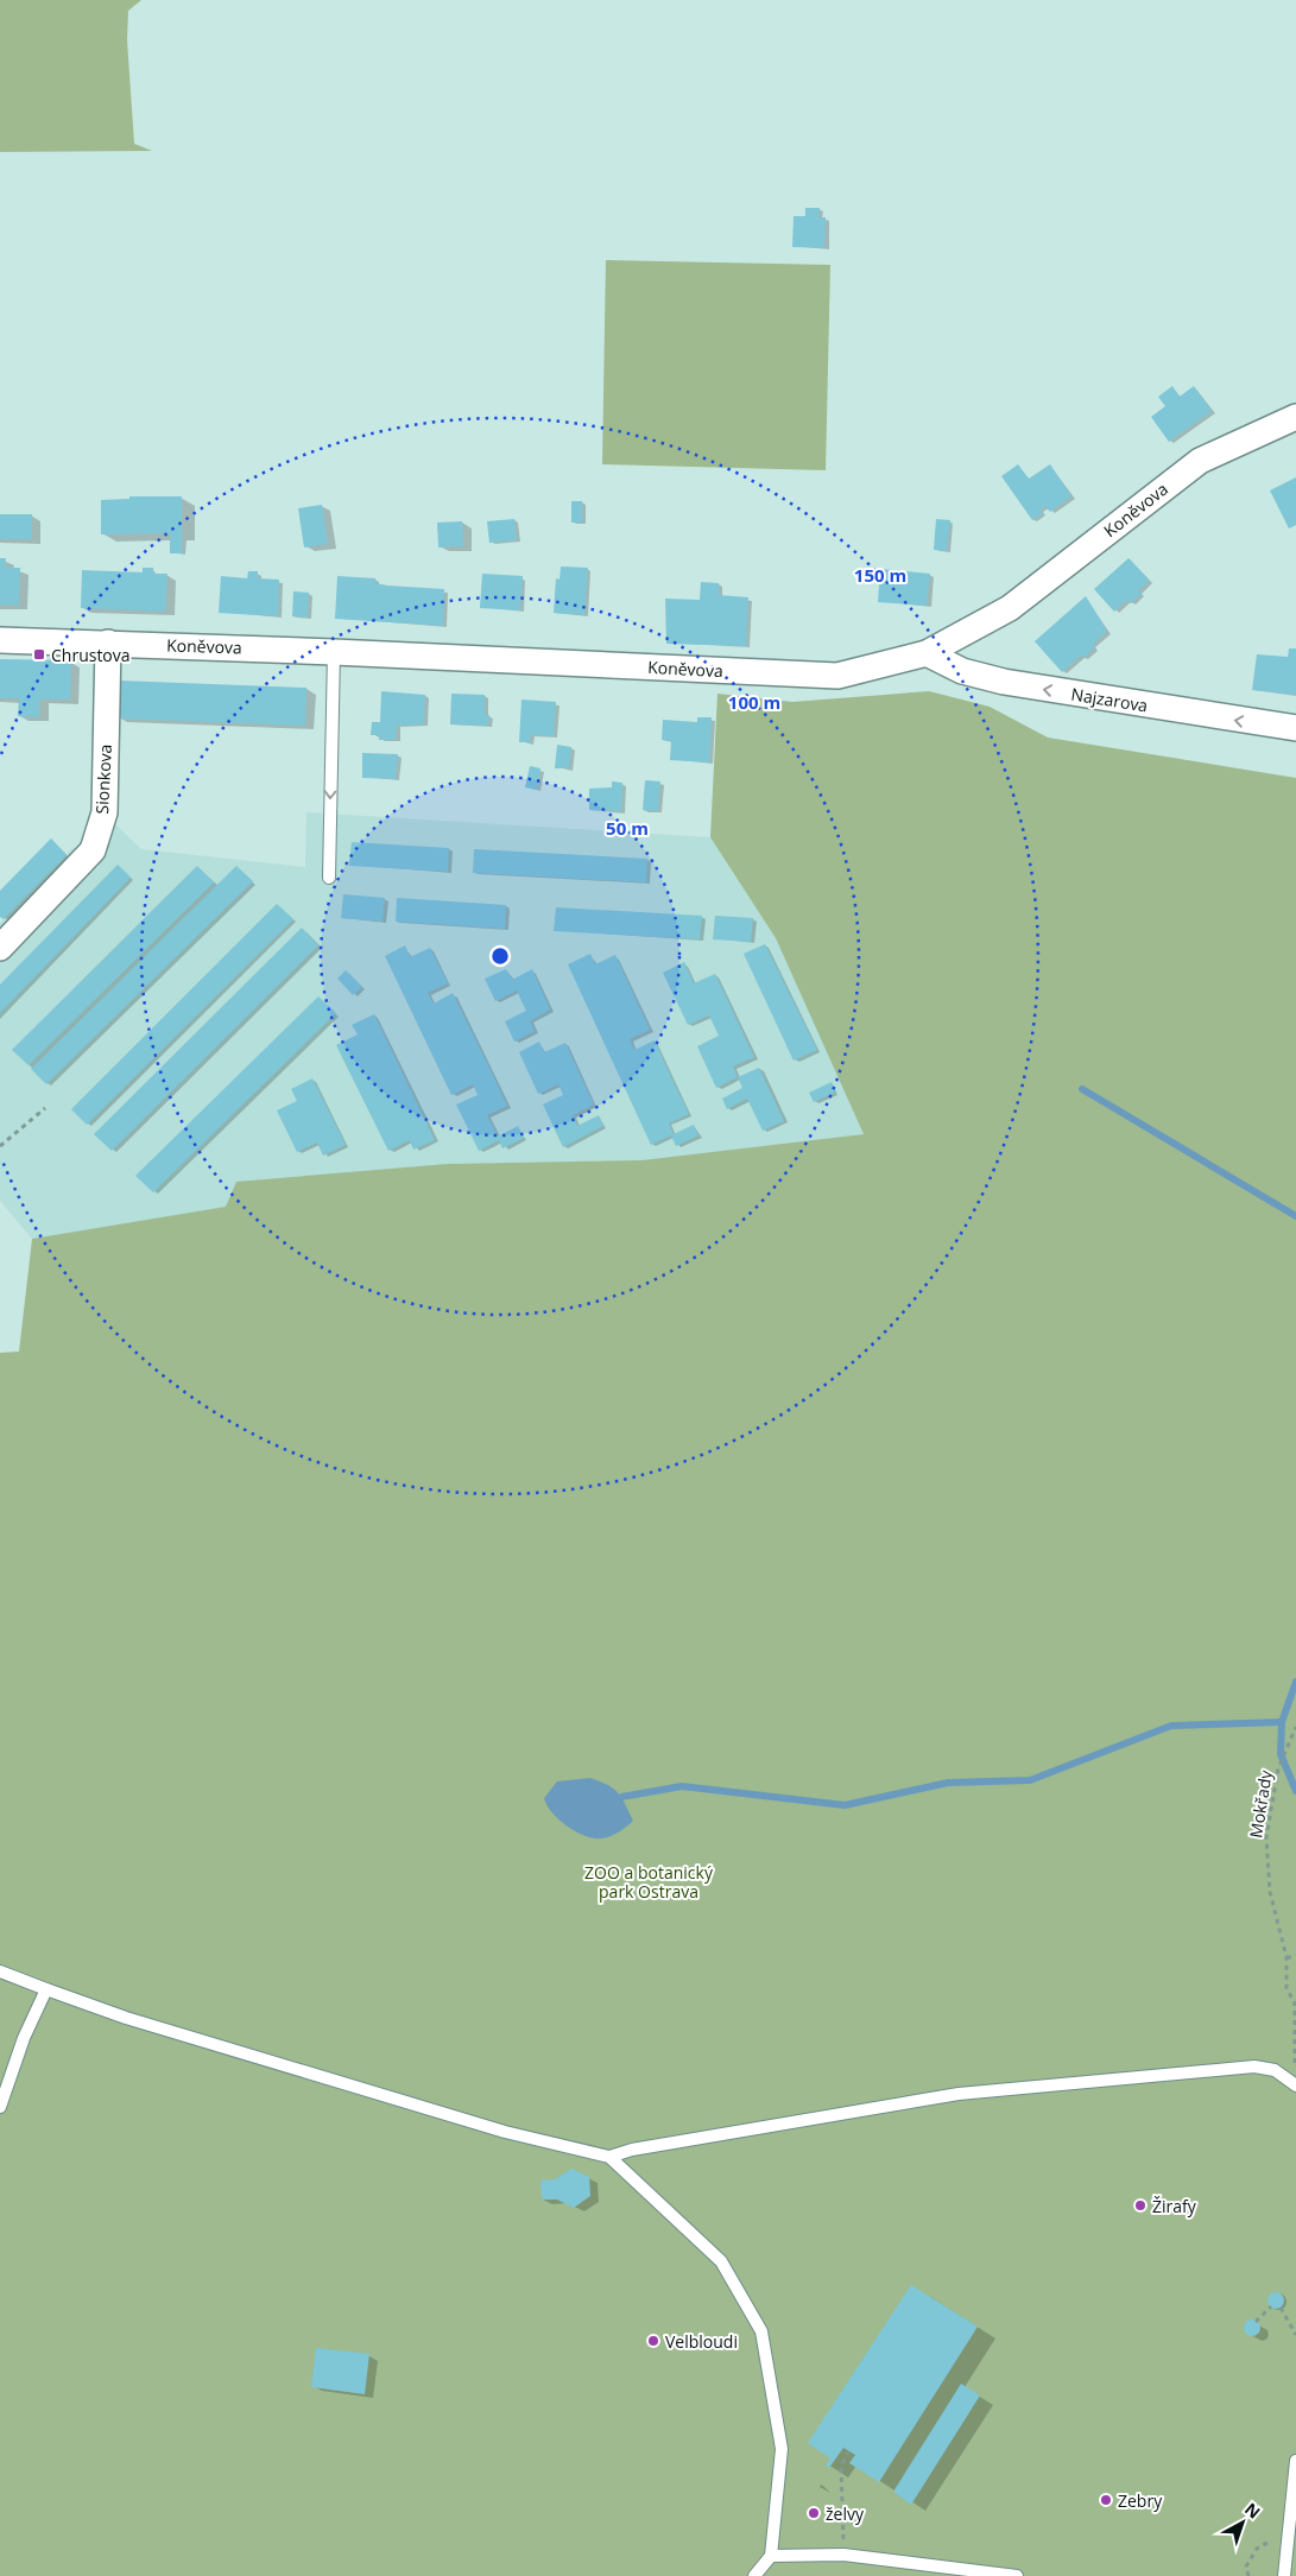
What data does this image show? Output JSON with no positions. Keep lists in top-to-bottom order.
{
  "streets": {
    "street": ["Koněvova", "Najzarova", "Sionkova"],
    "path": ["Mokřady"]
  },
  "crossings": [
    ["Koněvova", "Najzarova"],
    ["Koněvova", "Sionkova"]
  ],
  "one_way": ["Najzarova"],
  "parks": ["ZOO a botanický park Ostrava"],
  "places": {
    "transit": ["Chrustova"],
    "other": [
      "Žirafy",
      "Velbloudi",
      "Zebry",
      "želvy"
    ]
  },
  "north": "top right",
  "rings": ["150 m", "100 m", "50 m"]
}
